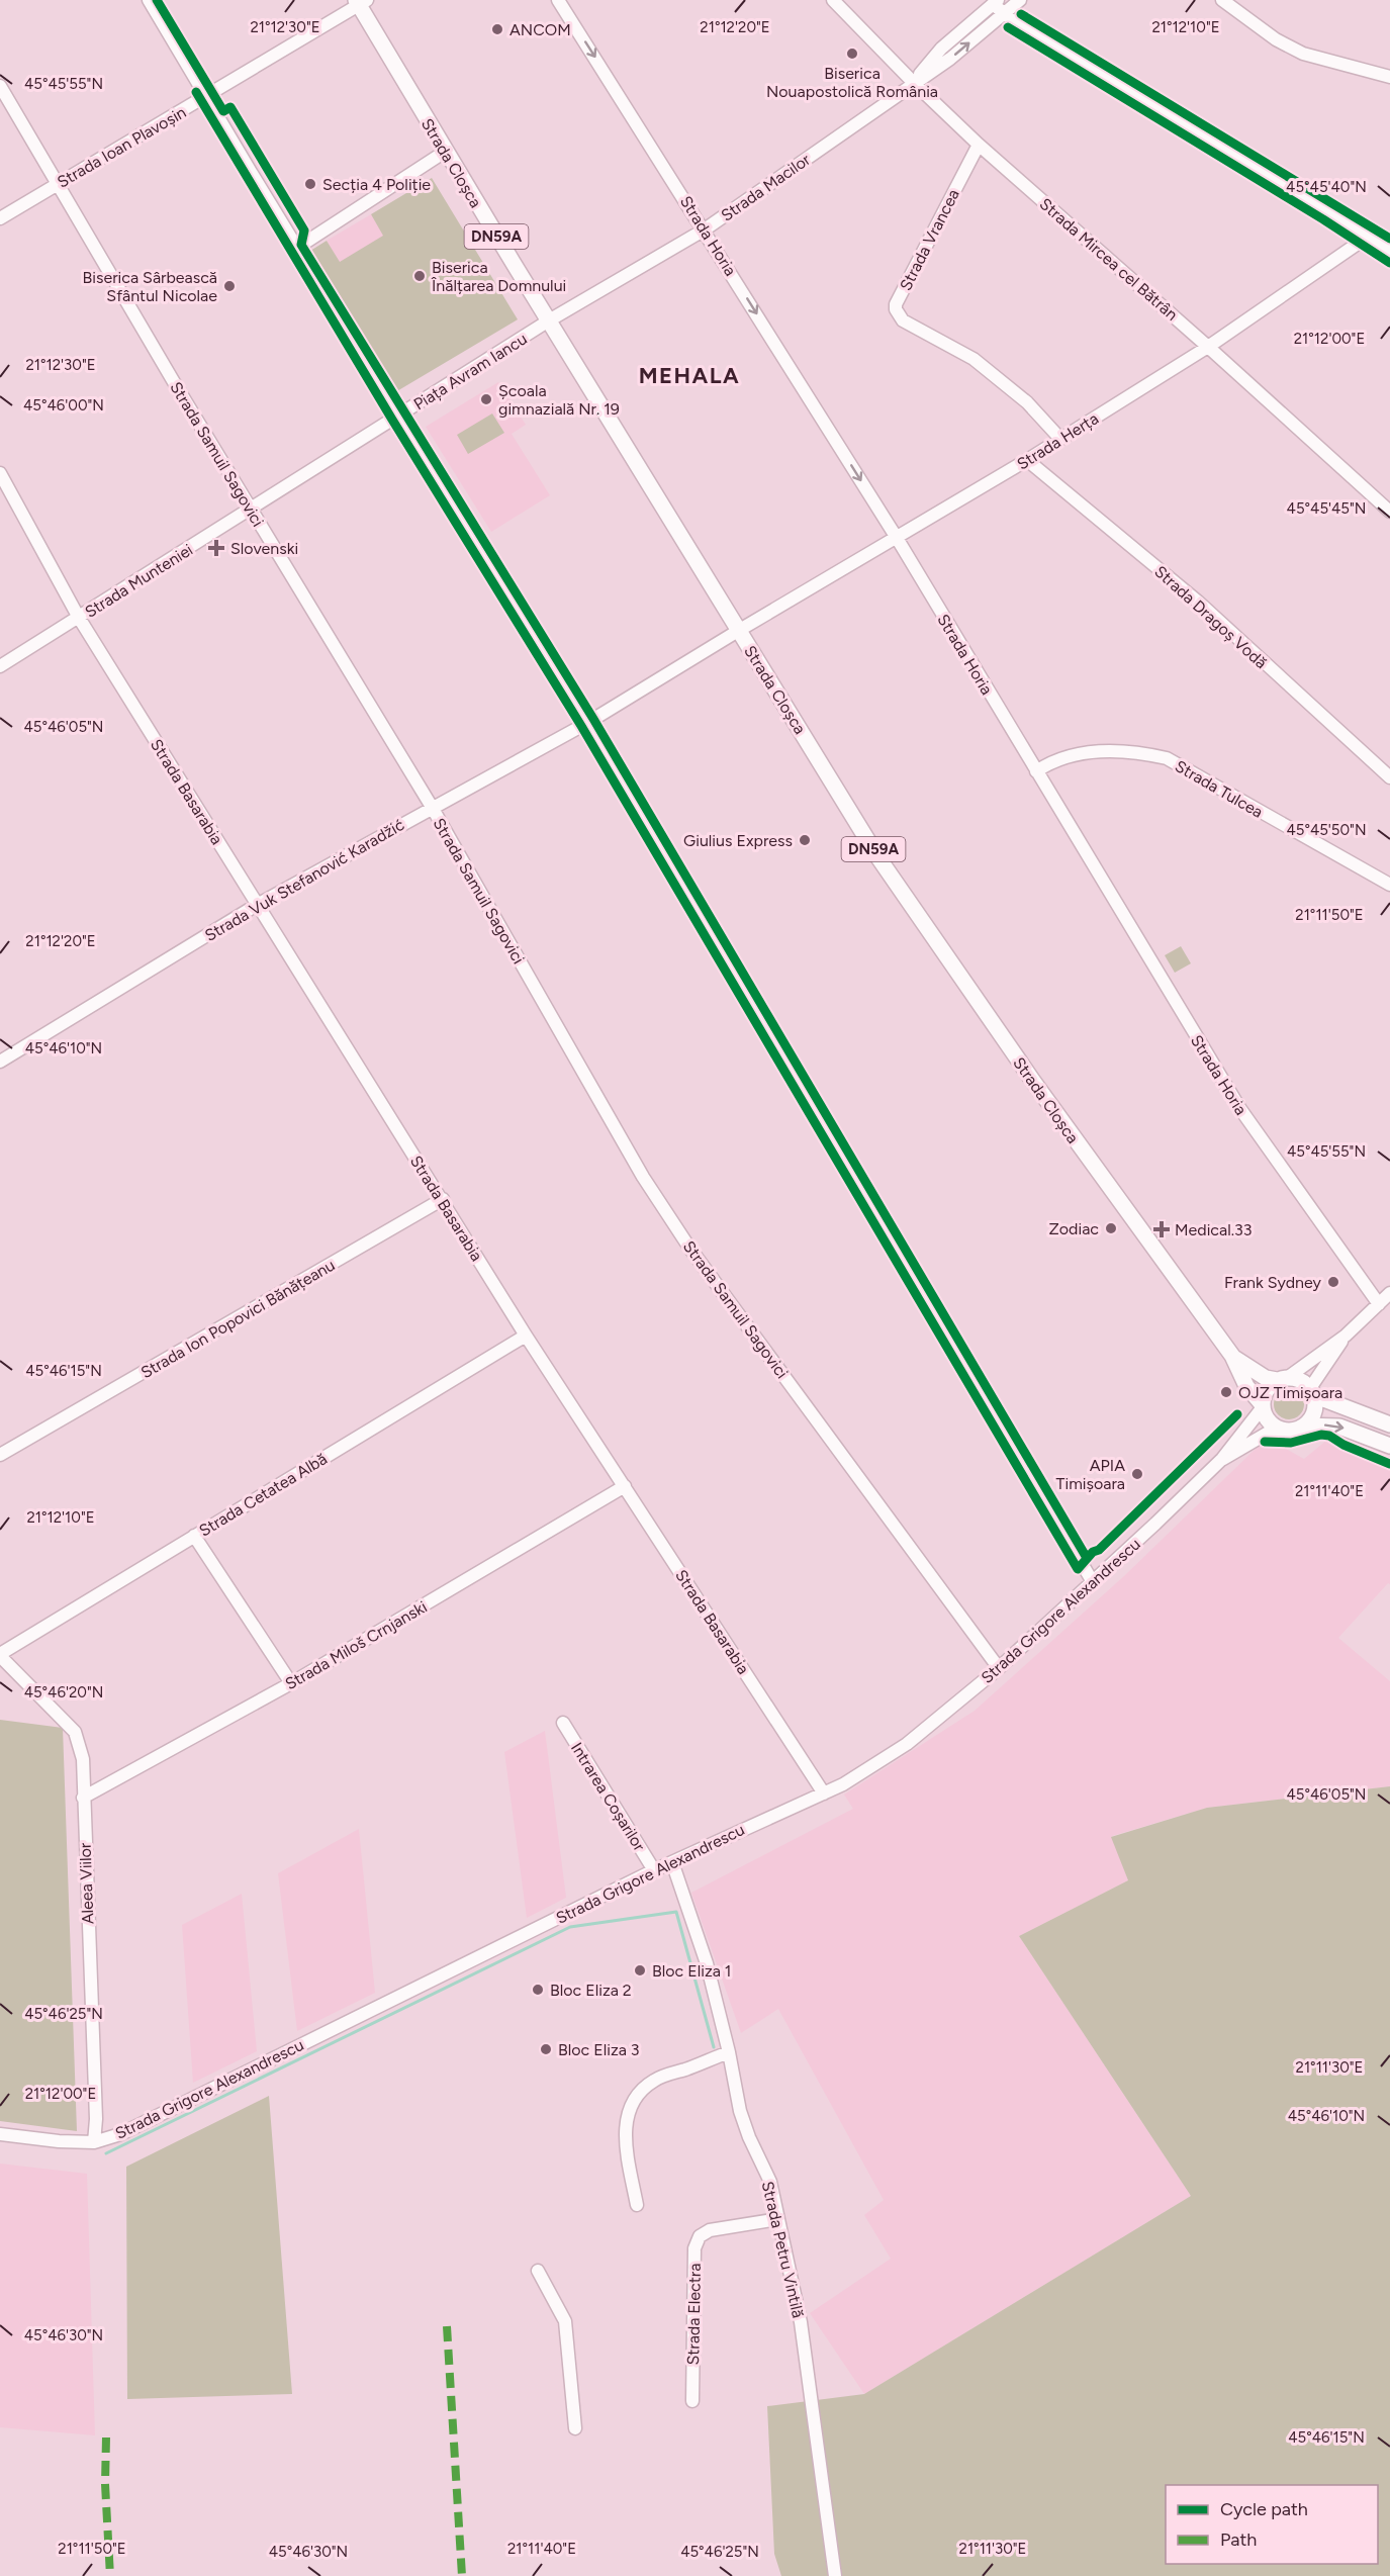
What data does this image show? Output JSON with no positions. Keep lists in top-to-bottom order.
{
  "streets": {
    "main road": ["Strada Cloșca", "DN59A"],
    "street": [
      "Strada Ioan Plavoșin",
      "Strada Macilor",
      "Strada Horia",
      "Strada Vrancea",
      "Strada Mircea cel Bătrân",
      "Piața Avram Iancu",
      "Strada Herța",
      "Strada Samuil Sagovici",
      "Strada Munteniei",
      "Strada Dragoș Vodă",
      "Strada Tulcea",
      "Strada Basarabia",
      "Strada Vuk Stefanović Karadžić",
      "Strada Ion Popovici Bănățeanu",
      "Strada Cetatea Albă",
      "Strada Grigore Alexandrescu",
      "Strada Miloš Crnjanski",
      "Intrarea Coșarilor",
      "Aleea Viilor",
      "Strada Petru Vintilă",
      "Strada Electra"
    ]
  },
  "crossings": [
    ["Strada Ioan Plavoșin", "Strada Cloșca"],
    ["Strada Ioan Plavoșin", "Piața Avram Iancu"],
    ["Strada Ioan Plavoșin", "Strada Samuil Sagovici"],
    ["Strada Cloșca", "Strada Macilor"],
    ["Strada Cloșca", "DN59A"],
    ["Strada Cloșca", "Piața Avram Iancu"],
    ["Strada Cloșca", "Strada Herța"],
    ["Strada Cloșca", "Strada Vuk Stefanović Karadžić"],
    ["Strada Cloșca", "Strada Grigore Alexandrescu"],
    ["Strada Macilor", "Strada Horia"],
    ["Strada Macilor", "Strada Mircea cel Bătrân"],
    ["Strada Macilor", "Piața Avram Iancu"],
    ["Strada Horia", "Strada Herța"],
    ["Strada Horia", "Strada Tulcea"],
    ["DN59A", "Strada Grigore Alexandrescu"],
    ["Strada Vrancea", "Strada Mircea cel Bătrân"],
    ["Strada Vrancea", "Strada Herța"],
    ["Strada Mircea cel Bătrân", "Strada Herța"],
    ["Piața Avram Iancu", "Strada Munteniei"],
    ["Strada Herța", "Strada Dragoș Vodă"],
    ["Strada Herța", "Strada Vuk Stefanović Karadžić"],
    ["Strada Samuil Sagovici", "Strada Munteniei"],
    ["Strada Samuil Sagovici", "Strada Vuk Stefanović Karadžić"],
    ["Strada Samuil Sagovici", "Strada Grigore Alexandrescu"],
    ["Strada Munteniei", "Strada Basarabia"],
    ["Strada Basarabia", "Strada Vuk Stefanović Karadžić"],
    ["Strada Basarabia", "Strada Ion Popovici Bănățeanu"],
    ["Strada Basarabia", "Strada Cetatea Albă"],
    ["Strada Basarabia", "Strada Grigore Alexandrescu"],
    ["Strada Basarabia", "Strada Miloš Crnjanski"],
    ["Strada Cetatea Albă", "Aleea Viilor"],
    ["Strada Grigore Alexandrescu", "Intrarea Coșarilor"],
    ["Strada Grigore Alexandrescu", "Aleea Viilor"],
    ["Strada Grigore Alexandrescu", "Strada Petru Vintilă"],
    ["Strada Miloš Crnjanski", "Aleea Viilor"],
    ["Strada Petru Vintilă", "Strada Electra"]
  ],
  "one_way": ["Strada Horia"],
  "districts": ["MEHALA"],
  "places": {
    "other": [
      "ANCOM",
      "Biserica Nouapostolică România",
      "Secția 4 Poliție",
      "Biserica Înălțarea Domnului",
      "Biserica Sârbească Sfântul Nicolae",
      "Școala gimnazială Nr. 19",
      "Giulius Express",
      "Zodiac",
      "Frank Sydney",
      "OJZ Timișoara",
      "APIA Timișoara",
      "Bloc Eliza 1",
      "Bloc Eliza 2",
      "Bloc Eliza 3"
    ],
    "health": ["Slovenski", "Medical.33"]
  },
  "legend": ["Cycle path", "Path"],
  "coordinates": [
    "21°12'30\"E",
    "21°12'20\"E",
    "21°12'10\"E",
    "45°45'55\"N",
    "45°45'40\"N",
    "21°12'00\"E",
    "45°46'00\"N",
    "45°45'45\"N",
    "45°46'05\"N",
    "45°45'50\"N",
    "21°11'50\"E",
    "45°46'10\"N",
    "45°46'15\"N",
    "21°11'40\"E",
    "45°46'20\"N",
    "45°46'25\"N",
    "21°11'30\"E",
    "45°46'30\"N"
  ]
}
